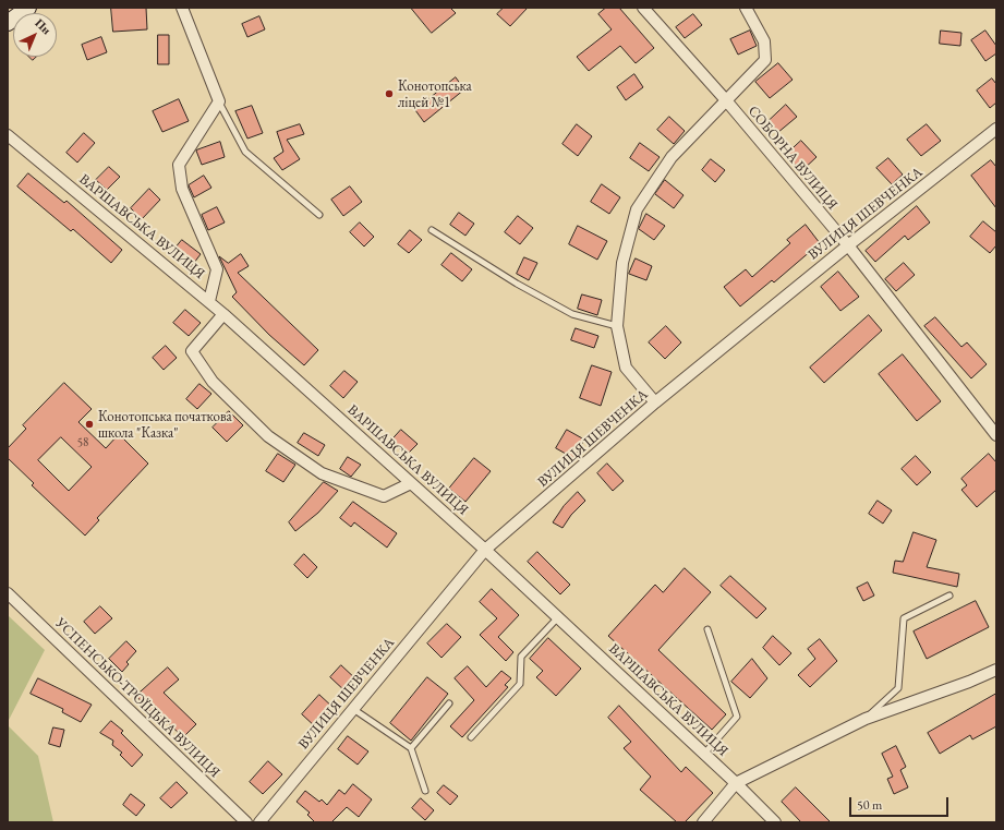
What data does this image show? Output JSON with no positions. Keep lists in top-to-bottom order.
{
  "streets": {
    "street": [
      "СОБОРНА ВУЛИЦЯ",
      "ВУЛИЦЯ ШЕВЧЕНКА",
      "ВАРШАВСЬКА ВУЛИЦЯ",
      "УСПЕНСЬКО-ТРОЇЦЬКА ВУЛИЦЯ"
    ]
  },
  "crossings": [
    ["СОБОРНА ВУЛИЦЯ", "ВУЛИЦЯ ШЕВЧЕНКА"],
    ["ВУЛИЦЯ ШЕВЧЕНКА", "ВАРШАВСЬКА ВУЛИЦЯ"]
  ],
  "places": ["Конотопська ліцей №1", "Конотопська початкова школа \"Казка\""],
  "house_numbers": ["58"],
  "scale_bar": "50 m",
  "north": "top right"
}
